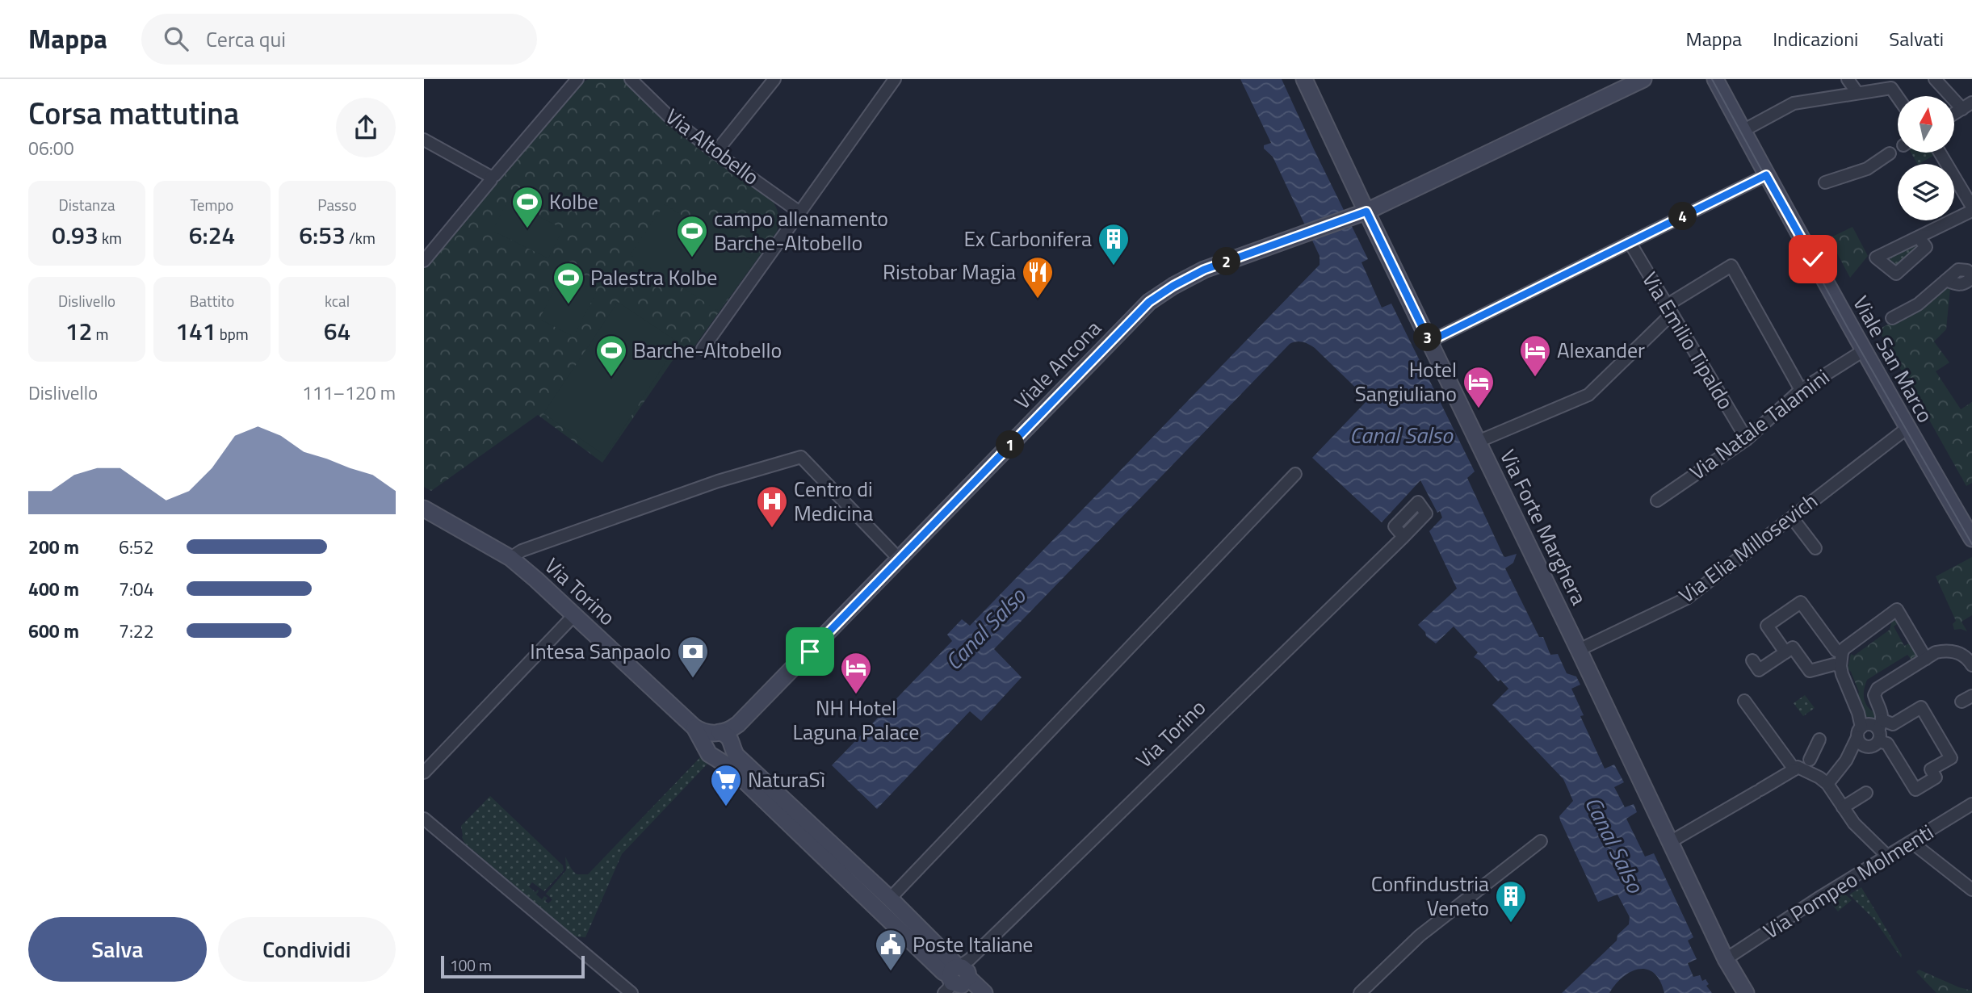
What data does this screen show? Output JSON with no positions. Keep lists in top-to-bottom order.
{
  "streets": {
    "street": [
      "Via Altobello",
      "Via Emilio Tipaldo",
      "Viale San Marco",
      "Viale Ancona",
      "Via Natale Talamini",
      "Via Forte Marghera",
      "Via Elia Millosevich",
      "Via Torino",
      "Via Pompeo Molmenti"
    ]
  },
  "crossings": [
    ["Via Emilio Tipaldo", "Via Natale Talamini"],
    ["Viale San Marco", "Via Natale Talamini"],
    ["Viale San Marco", "Via Elia Millosevich"],
    ["Viale Ancona", "Via Forte Marghera"],
    ["Viale Ancona", "Via Torino"],
    ["Via Forte Marghera", "Via Elia Millosevich"],
    ["Via Forte Marghera", "Via Pompeo Molmenti"]
  ],
  "water": ["Canal Salso"],
  "places": {
    "sports": [
      "Kolbe",
      "campo allenamento Barche-Altobello",
      "Palestra Kolbe",
      "Barche-Altobello"
    ],
    "building": ["Ex Carbonifera", "Confindustria Veneto"],
    "restaurant": ["Ristobar Magia"],
    "hotel": ["Alexander", "Hotel Sangiuliano", "NH Hotel Laguna Palace"],
    "hospital": ["Centro di Medicina"],
    "bank": ["Intesa Sanpaolo"],
    "supermarket": ["NaturaSì"],
    "public building": ["Poste Italiane"]
  },
  "scale_bar": "100 m",
  "north": "top",
  "page": {
    "header": "Mappa",
    "search": "Cerca qui",
    "nav": ["Mappa", "Indicazioni", "Salvati"],
    "heading": ["Corsa mattutina", "06:00"],
    "stats": [
      ["Distanza", "0.93 km"],
      ["Tempo", "6:24"],
      ["Passo", "6:53 /km"],
      ["Dislivello", "12 m"],
      ["Battito", "141 bpm"],
      ["kcal", "64"]
    ],
    "pins": [
      "4",
      "2",
      "3",
      "1"
    ],
    "chart": ["Dislivello", "111–120 m"],
    "list": [
      {
        "name": "200 m",
        "note": "6:52"
      },
      {
        "name": "400 m",
        "note": "7:04"
      },
      {
        "name": "600 m",
        "note": "7:22"
      }
    ],
    "buttons": ["Salva", "Condividi"],
    "scale": "100 m"
  }
}
